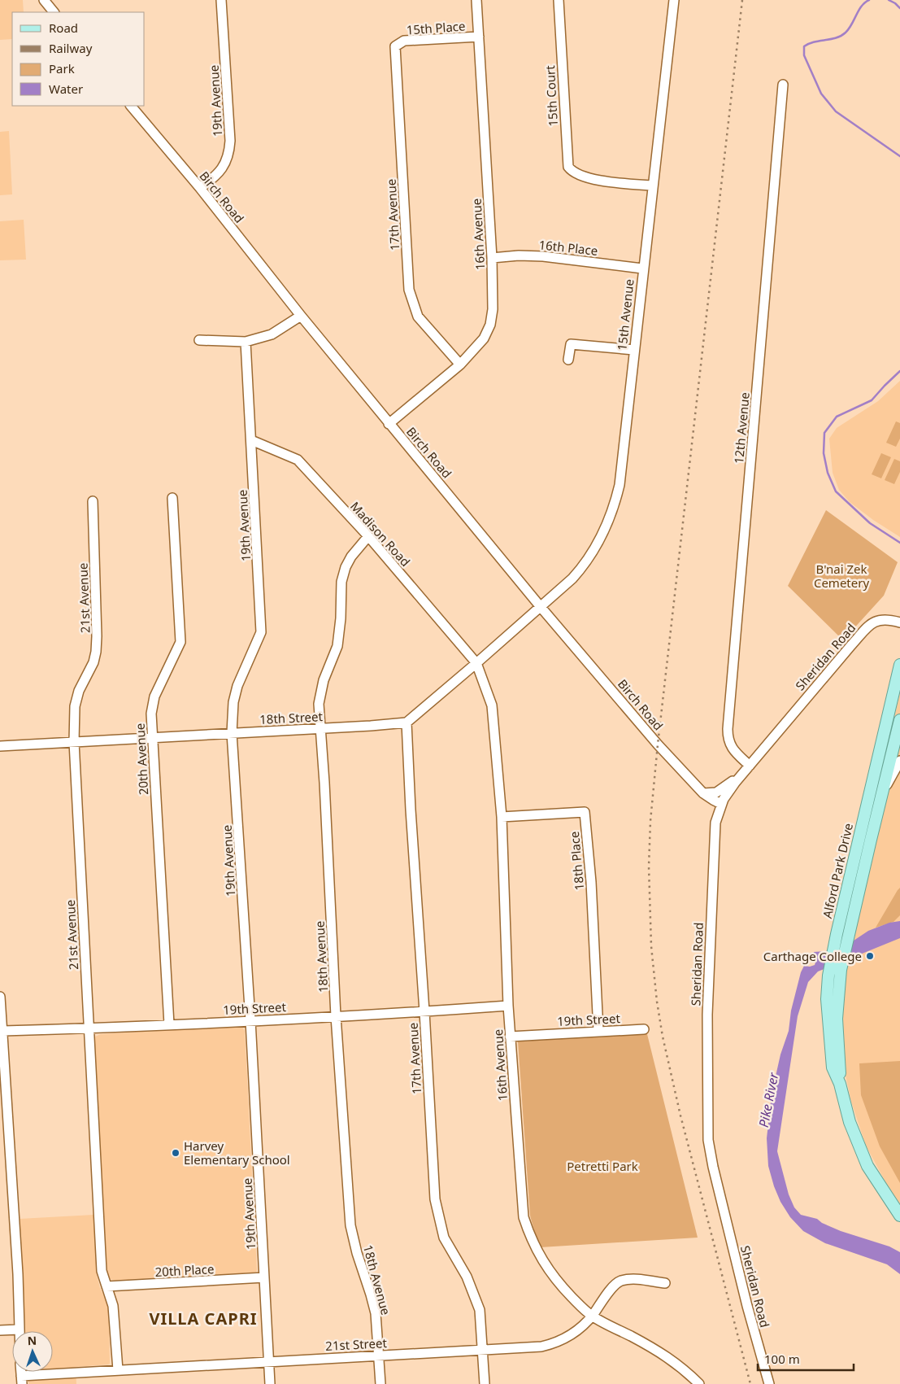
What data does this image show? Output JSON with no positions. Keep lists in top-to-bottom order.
{
  "streets": {
    "main road": ["Alford Park Drive"],
    "street": [
      "15th Place",
      "15th Court",
      "19th Avenue",
      "Birch Road",
      "17th Avenue",
      "16th Avenue",
      "16th Place",
      "15th Avenue",
      "12th Avenue",
      "Madison Road",
      "21st Avenue",
      "Sheridan Road",
      "18th Street",
      "20th Avenue",
      "18th Place",
      "18th Avenue",
      "19th Street",
      "20th Place",
      "21st Street"
    ]
  },
  "crossings": [
    ["15th Place", "17th Avenue"],
    ["15th Place", "16th Avenue"],
    ["15th Court", "15th Avenue"],
    ["19th Avenue", "Birch Road"],
    ["19th Avenue", "Madison Road"],
    ["19th Avenue", "18th Street"],
    ["19th Avenue", "19th Street"],
    ["19th Avenue", "20th Place"],
    ["19th Avenue", "21st Street"],
    ["Birch Road", "16th Avenue"],
    ["Birch Road", "15th Avenue"],
    ["Birch Road", "Sheridan Road"],
    ["17th Avenue", "16th Avenue"],
    ["17th Avenue", "18th Street"],
    ["17th Avenue", "19th Street"],
    ["17th Avenue", "21st Street"],
    ["16th Avenue", "16th Place"],
    ["16th Avenue", "Madison Road"],
    ["16th Avenue", "18th Place"],
    ["16th Avenue", "19th Street"],
    ["16th Avenue", "21st Street"],
    ["16th Place", "15th Avenue"],
    ["12th Avenue", "Sheridan Road"],
    ["Madison Road", "18th Avenue"],
    ["21st Avenue", "18th Street"],
    ["21st Avenue", "19th Street"],
    ["21st Avenue", "20th Place"],
    ["21st Avenue", "21st Street"],
    ["18th Street", "20th Avenue"],
    ["18th Street", "18th Avenue"],
    ["20th Avenue", "19th Street"],
    ["18th Place", "19th Street"],
    ["18th Avenue", "19th Street"],
    ["18th Avenue", "21st Street"]
  ],
  "districts": ["VILLA CAPRI"],
  "water": ["Pike River"],
  "parks": ["B'nai Zek Cemetery", "Petretti Park"],
  "places": ["Carthage College", "Harvey Elementary School"],
  "legend": [
    "Road",
    "Railway",
    "Park",
    "Water"
  ],
  "scale_bar": "100 m",
  "north": "top"
}
